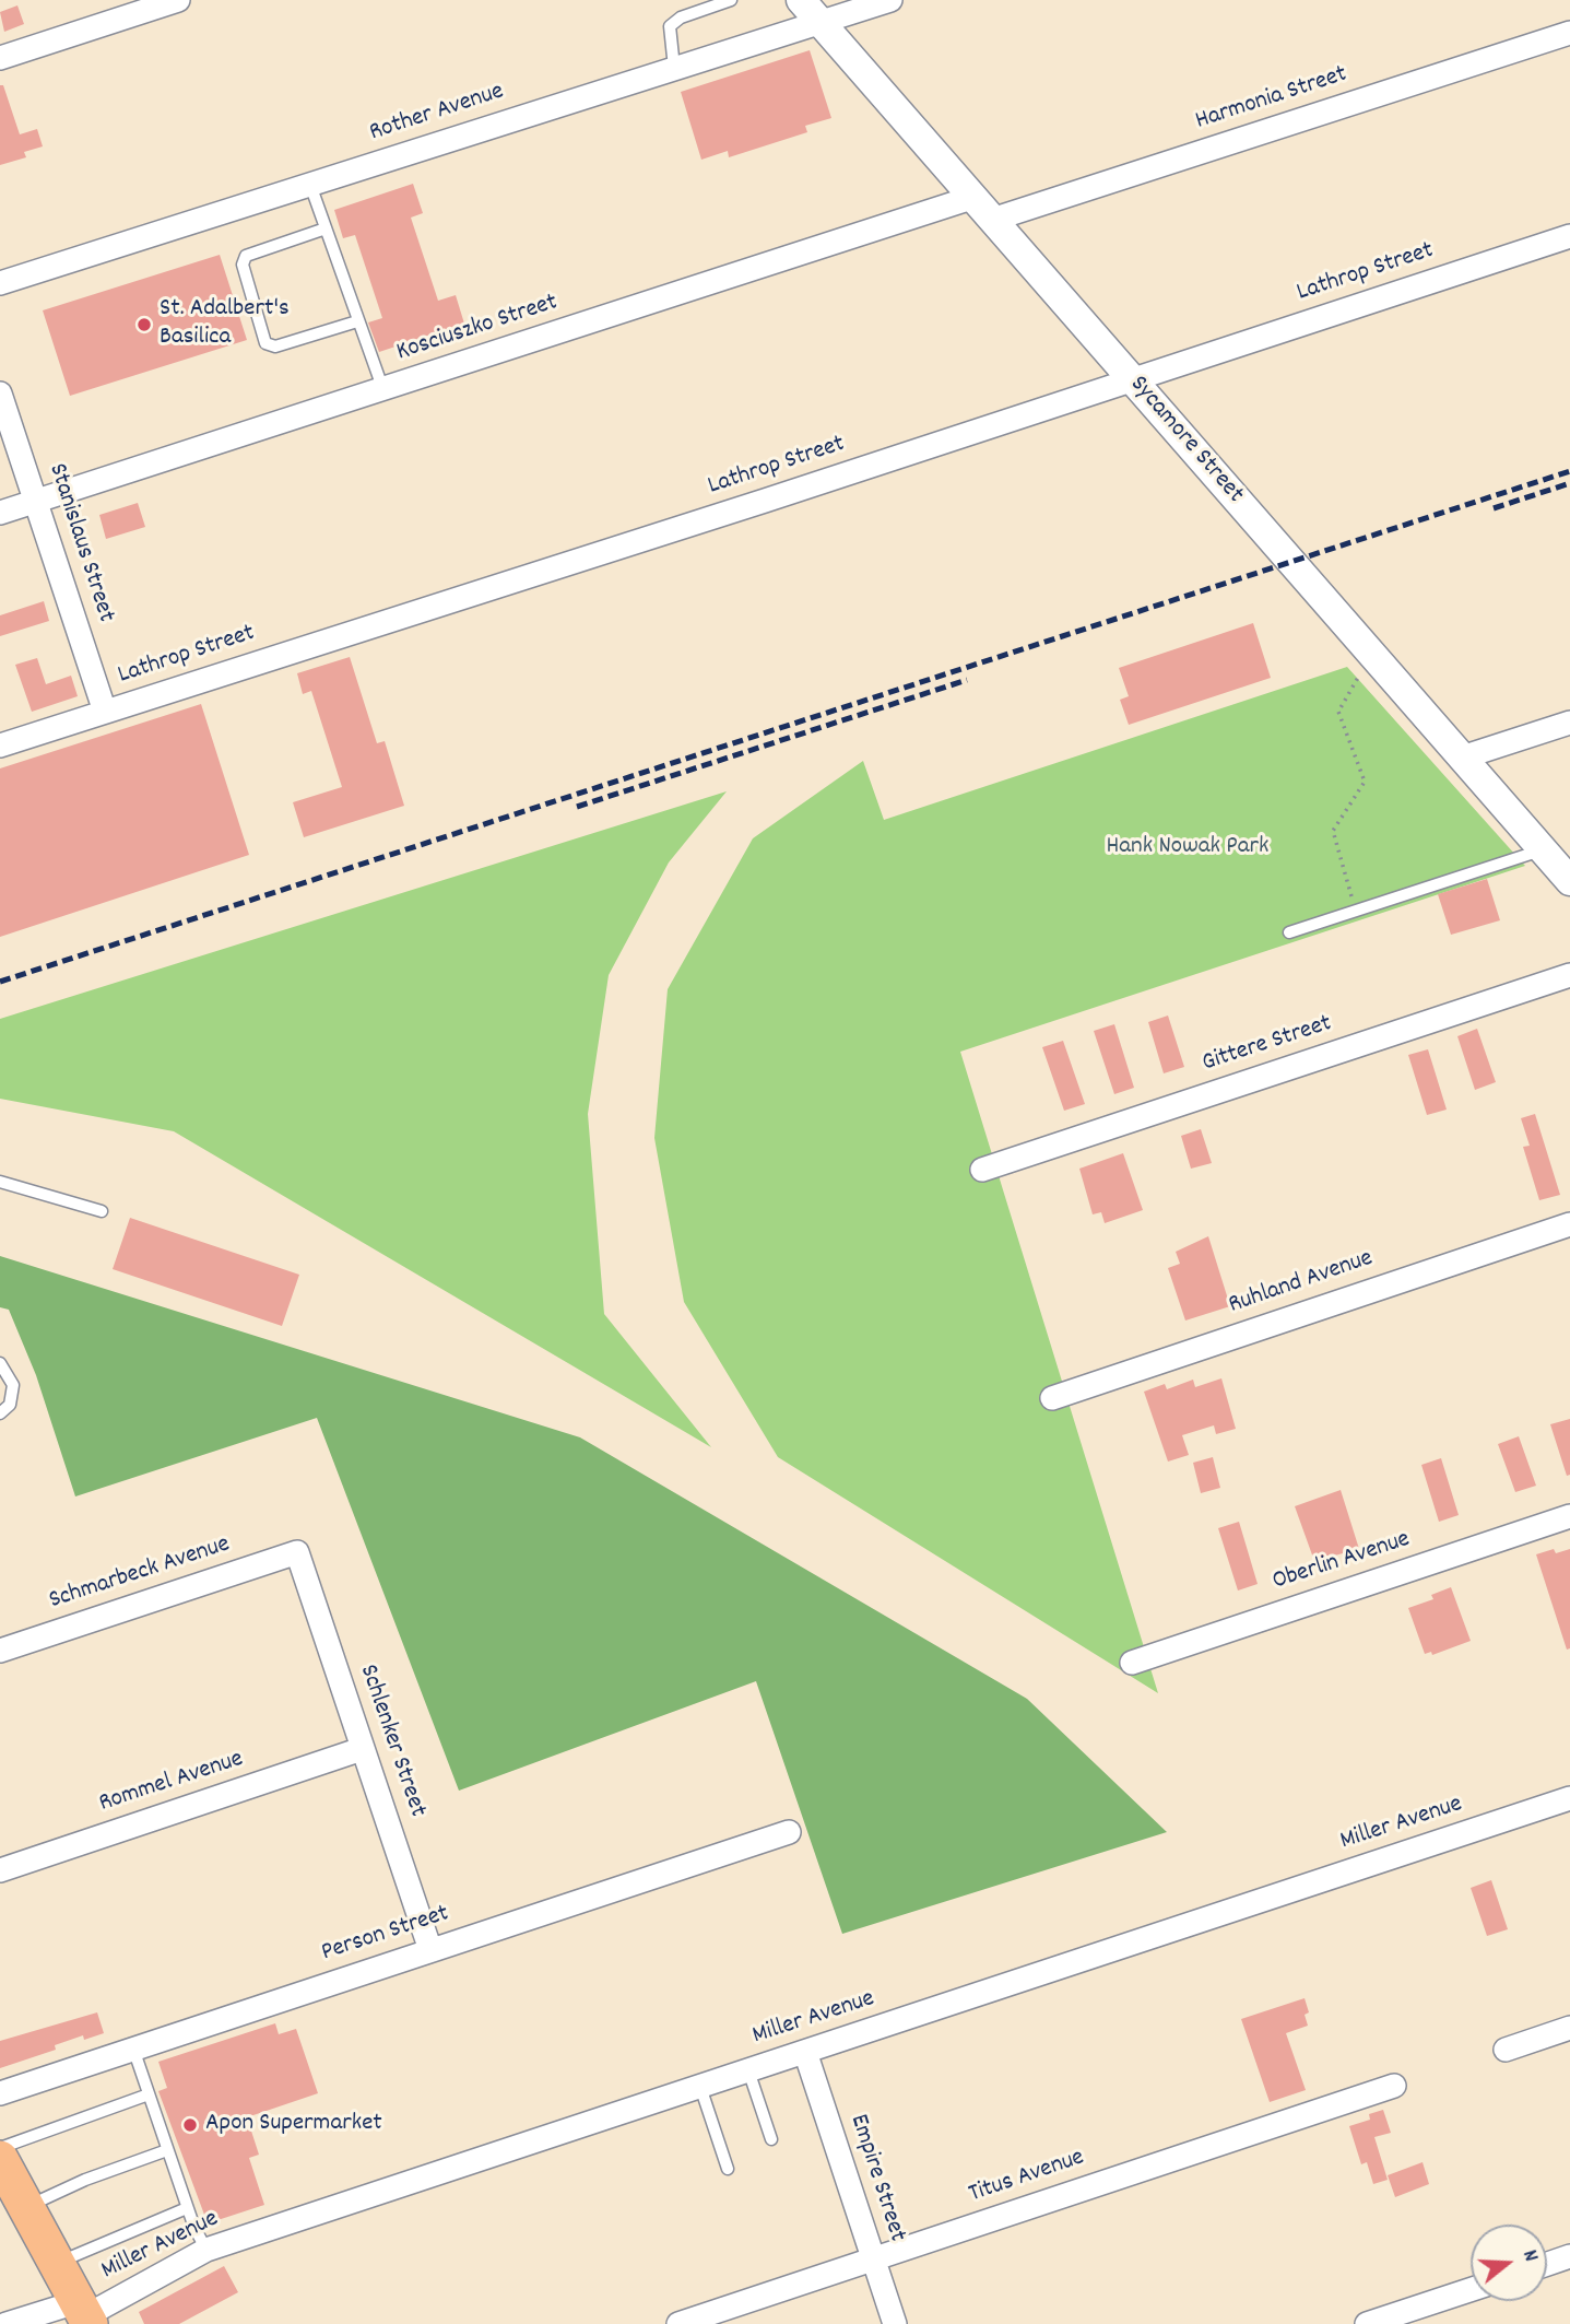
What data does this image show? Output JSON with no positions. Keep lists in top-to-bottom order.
{
  "streets": {
    "street": [
      "Harmonia Street",
      "Rother Avenue",
      "Lathrop Street",
      "Kosciuszko Street",
      "Sycamore Street",
      "Stanislaus Street",
      "Gittere Street",
      "Ruhland Avenue",
      "Oberlin Avenue",
      "Schmarbeck Avenue",
      "Schlenker Street",
      "Rommel Avenue",
      "Miller Avenue",
      "Person Street",
      "Titus Avenue",
      "Empire Street"
    ]
  },
  "crossings": [
    ["Harmonia Street", "Sycamore Street"],
    ["Rother Avenue", "Sycamore Street"],
    ["Lathrop Street", "Sycamore Street"],
    ["Lathrop Street", "Stanislaus Street"],
    ["Kosciuszko Street", "Sycamore Street"],
    ["Kosciuszko Street", "Stanislaus Street"],
    ["Schmarbeck Avenue", "Schlenker Street"],
    ["Schlenker Street", "Rommel Avenue"],
    ["Schlenker Street", "Person Street"],
    ["Miller Avenue", "Empire Street"],
    ["Titus Avenue", "Empire Street"]
  ],
  "parks": ["Hank Nowak Park"],
  "places": ["St. Adalbert's Basilica", "Apon Supermarket"],
  "north": "right"
}
